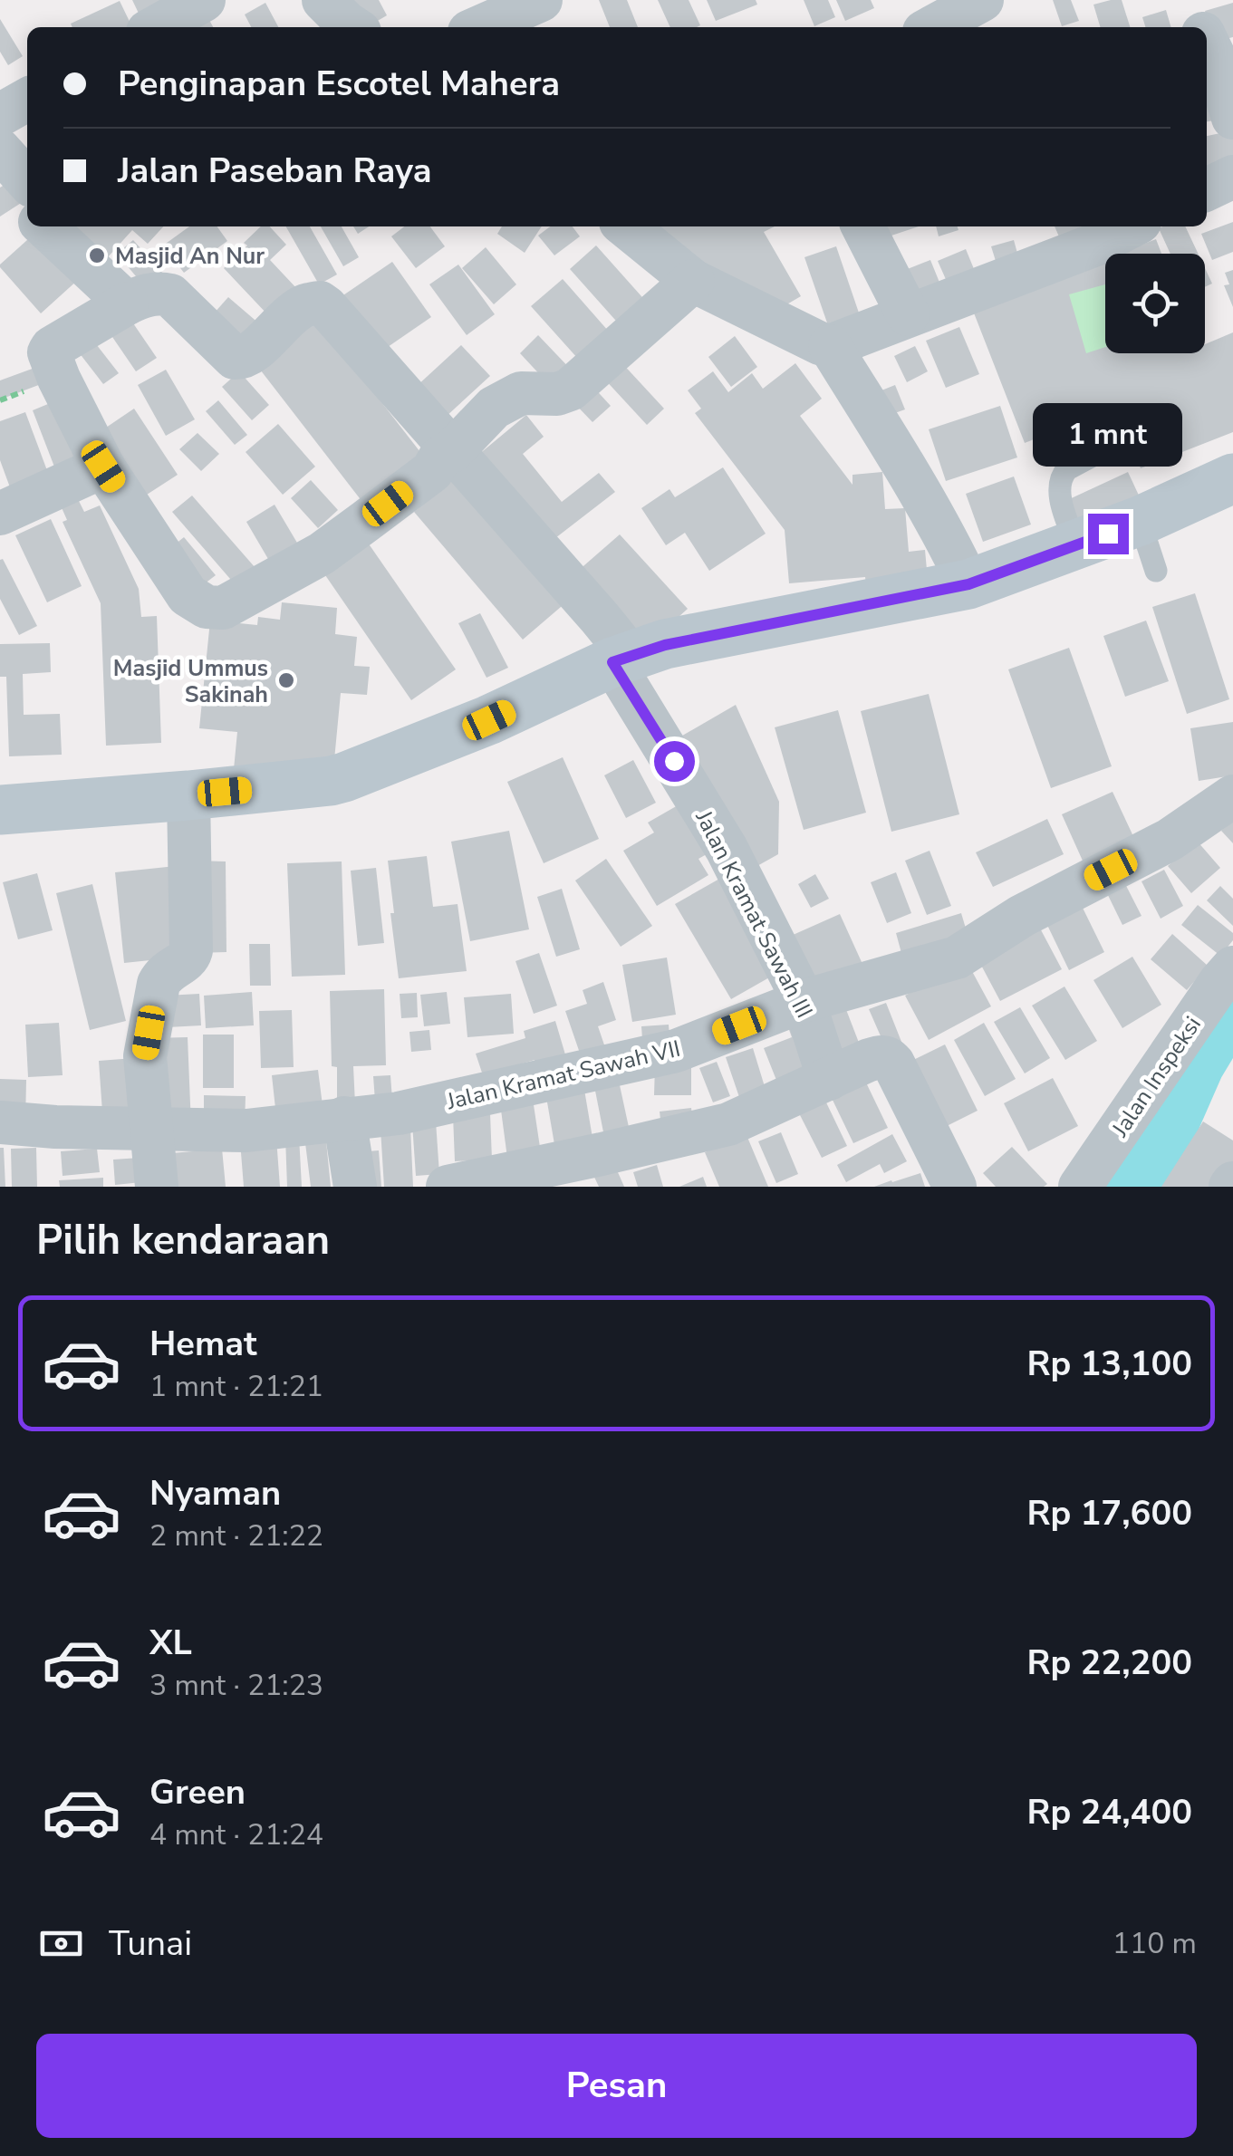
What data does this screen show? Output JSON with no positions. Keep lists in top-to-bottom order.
{
  "streets": {
    "street": ["Jalan Kramat Sawah III", "Jalan Kramat Sawah VII", "Jalan Inspeksi"]
  },
  "crossings": [
    ["Jalan Kramat Sawah III", "Jalan Kramat Sawah VII"]
  ],
  "places": ["Masjid An Nur", "Masjid Ummus Sakinah"],
  "page": {
    "banner": ["Penginapan Escotel Mahera", "Jalan Paseban Raya"],
    "bubble": "1 mnt",
    "heading": "Pilih kendaraan",
    "list": [
      {
        "name": "Hemat",
        "note": "1 mnt · 21:21",
        "value": "Rp 13,100"
      },
      {
        "name": "Nyaman",
        "note": "2 mnt · 21:22",
        "value": "Rp 17,600"
      },
      {
        "name": "XL",
        "note": "3 mnt · 21:23",
        "value": "Rp 22,200"
      },
      {
        "name": "Green",
        "note": "4 mnt · 21:24",
        "value": "Rp 24,400"
      }
    ],
    "pay": ["Tunai", "110 m"],
    "buttons": "Pesan"
  }
}
